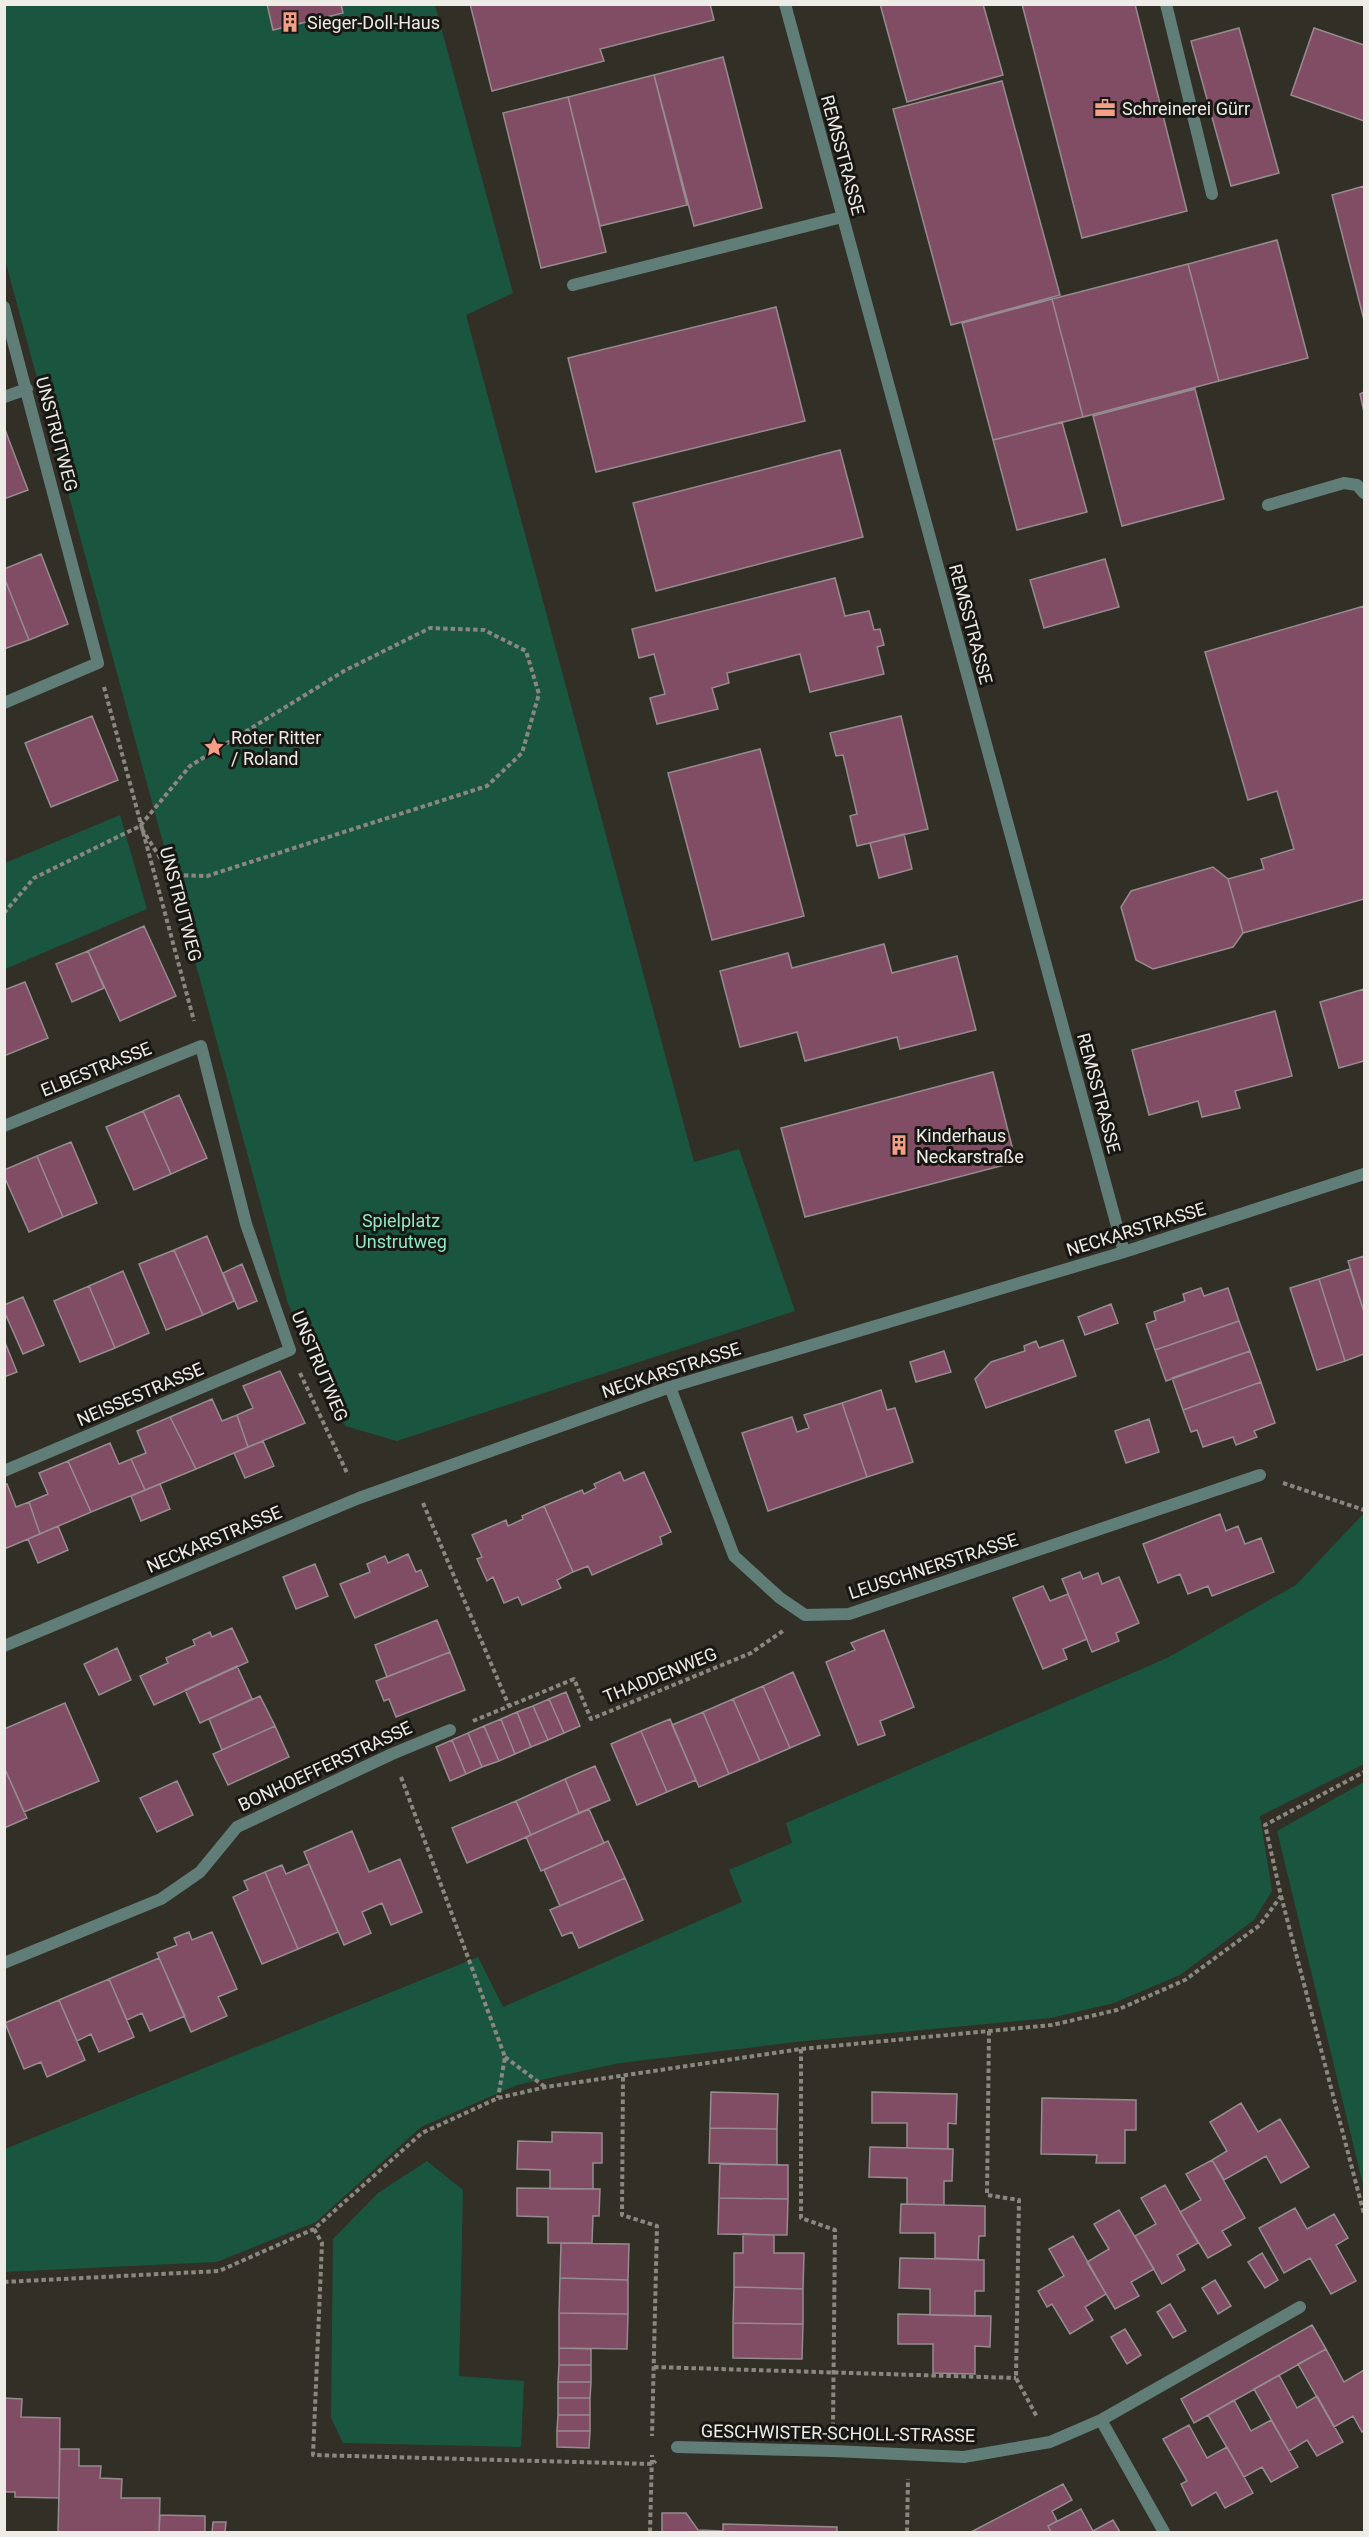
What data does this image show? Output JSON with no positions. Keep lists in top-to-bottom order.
{
  "streets": {
    "street": [
      "REMSSTRASSE",
      "UNSTRUTWEG",
      "ELBESTRASSE",
      "NECKARSTRASSE",
      "NEISSESTRASSE",
      "LEUSCHNERSTRASSE",
      "BONHOEFFERSTRASSE",
      "GESCHWISTER-SCHOLL-STRASSE"
    ],
    "path": ["THADDENWEG"]
  },
  "crossings": [
    ["REMSSTRASSE", "NECKARSTRASSE"],
    ["UNSTRUTWEG", "ELBESTRASSE"],
    ["UNSTRUTWEG", "NECKARSTRASSE"],
    ["UNSTRUTWEG", "NEISSESTRASSE"],
    ["LEUSCHNERSTRASSE", "THADDENWEG"],
    ["THADDENWEG", "BONHOEFFERSTRASSE"]
  ],
  "parks": ["Spielplatz Unstrutweg"],
  "places": {
    "building": ["Sieger-Doll-Haus", "Kinderhaus Neckarstraße"],
    "office": ["Schreinerei Gürr"],
    "place": ["Roter Ritter / Roland"]
  }
}
